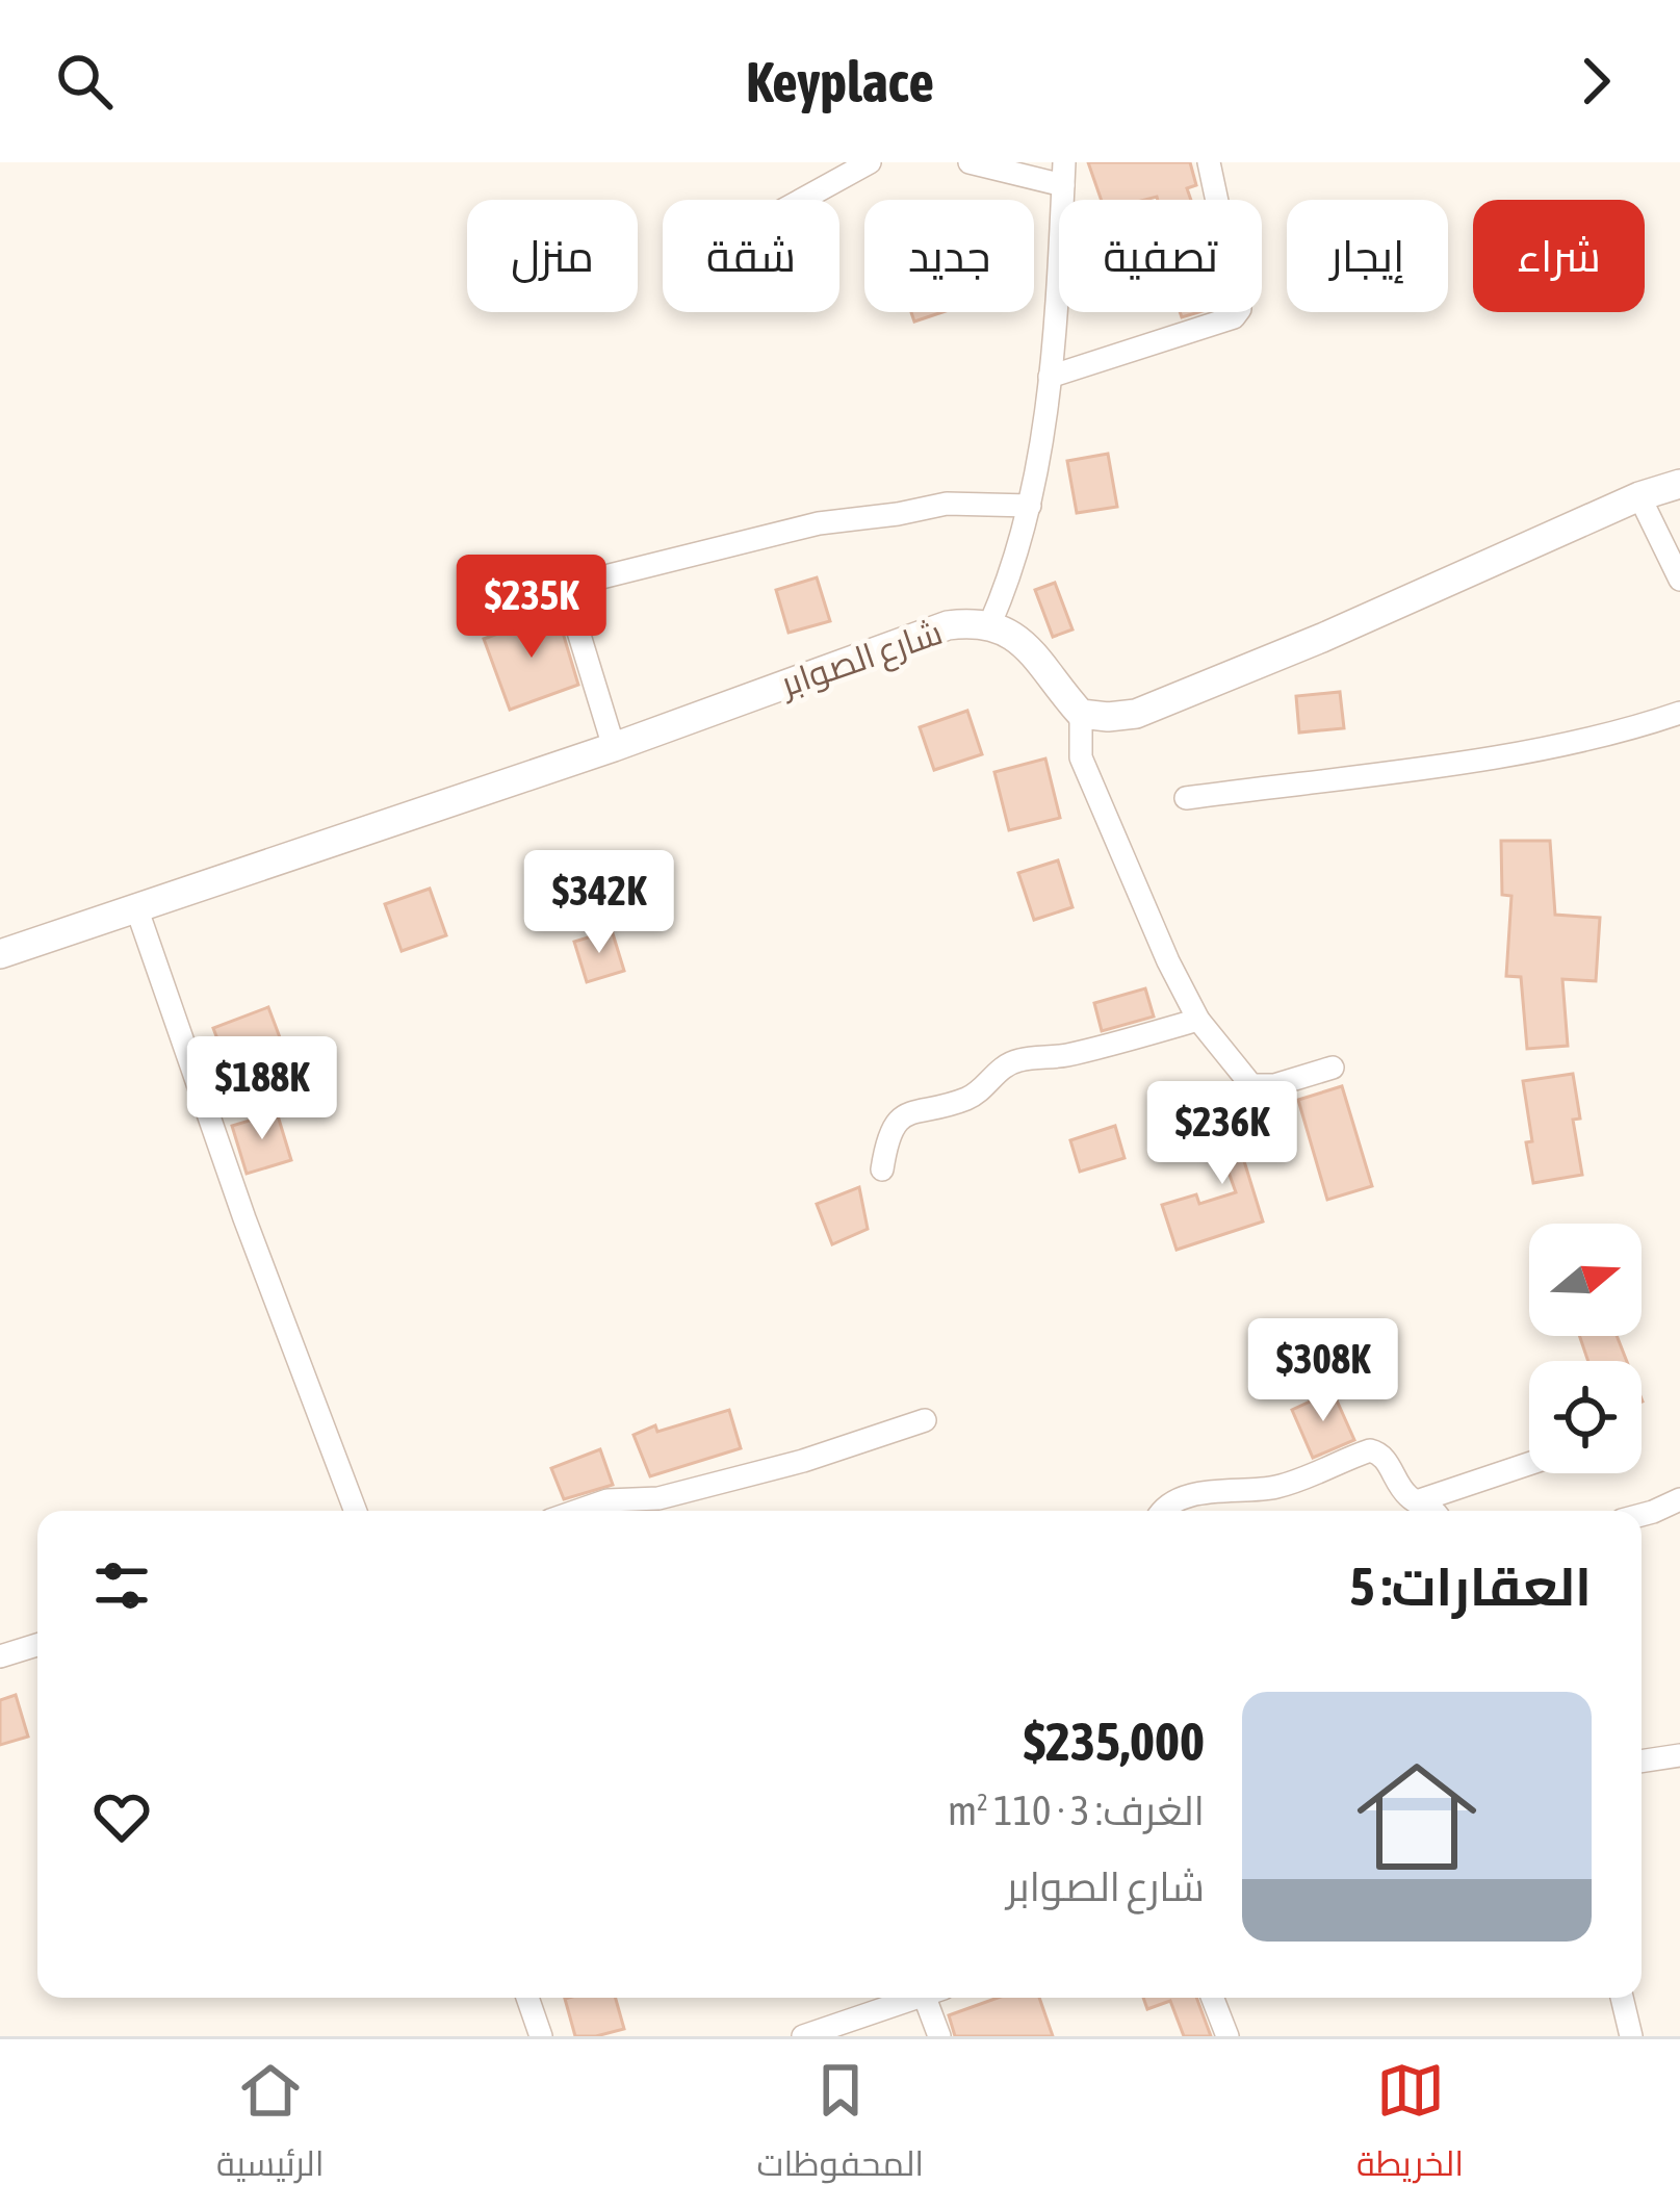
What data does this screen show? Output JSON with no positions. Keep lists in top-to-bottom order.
{
  "streets": {
    "street": ["شارع الصوابر"]
  },
  "north": "right",
  "page": {
    "header": "Keyplace",
    "chip": [
      "شراء",
      "إيجار",
      "تصفية",
      "جديد",
      "شقة",
      "منزل"
    ],
    "price": [
      "$235K",
      "$342K",
      "$188K",
      "$236K",
      "$308K"
    ],
    "heading": "العقارات: 5",
    "list": [
      {
        "name": "$235,000",
        "note": "الغرف: 3 · 110 m² · شارع الصوابر"
      }
    ],
    "tabs": ["الخريطة", "المحفوظات", "الرئيسية"]
  }
}
